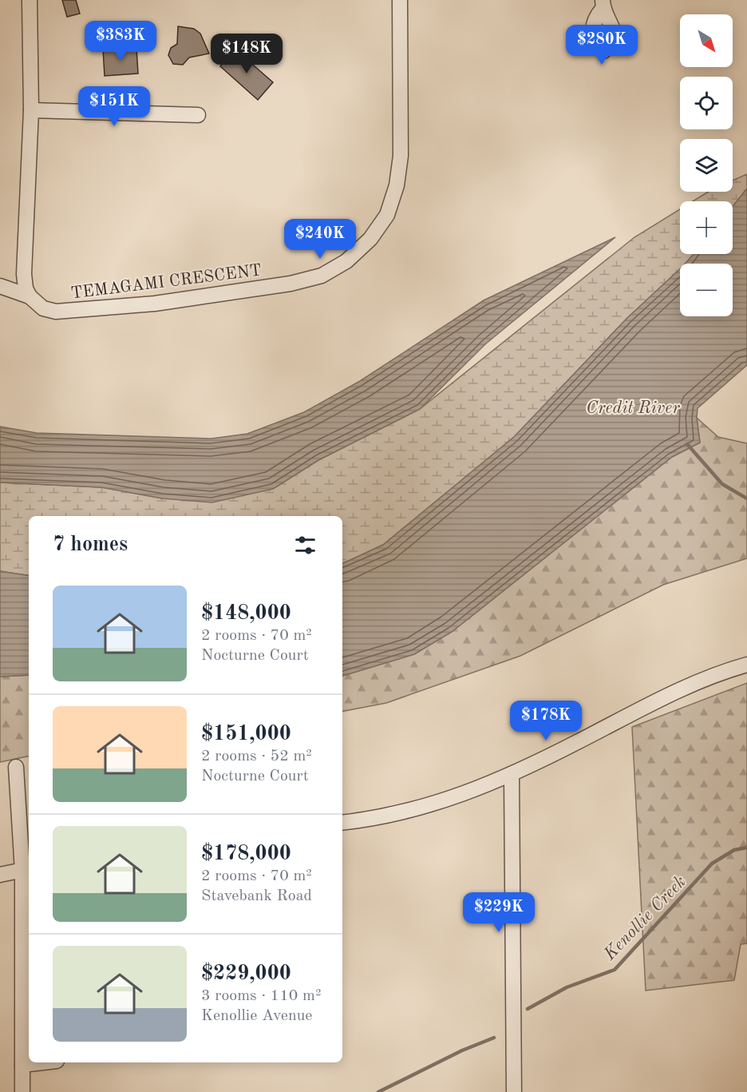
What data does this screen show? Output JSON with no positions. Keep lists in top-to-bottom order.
{
  "streets": {
    "street": ["TEMAGAMI CRESCENT"]
  },
  "water": ["Credit River", "Kenollie Creek"],
  "north": "bottom right",
  "page": {
    "map_buttons": ["+", "−"],
    "price": [
      "$383K",
      "$280K",
      "$148K",
      "$151K",
      "$240K",
      "$178K",
      "$229K"
    ],
    "heading": "7 homes",
    "list": [
      {
        "name": "$148,000",
        "note": "2 rooms · 70 m² · Nocturne Court"
      },
      {
        "name": "$151,000",
        "note": "2 rooms · 52 m² · Nocturne Court"
      },
      {
        "name": "$178,000",
        "note": "2 rooms · 70 m² · Stavebank Road"
      },
      {
        "name": "$229,000",
        "note": "3 rooms · 110 m² · Kenollie Avenue"
      }
    ]
  }
}
